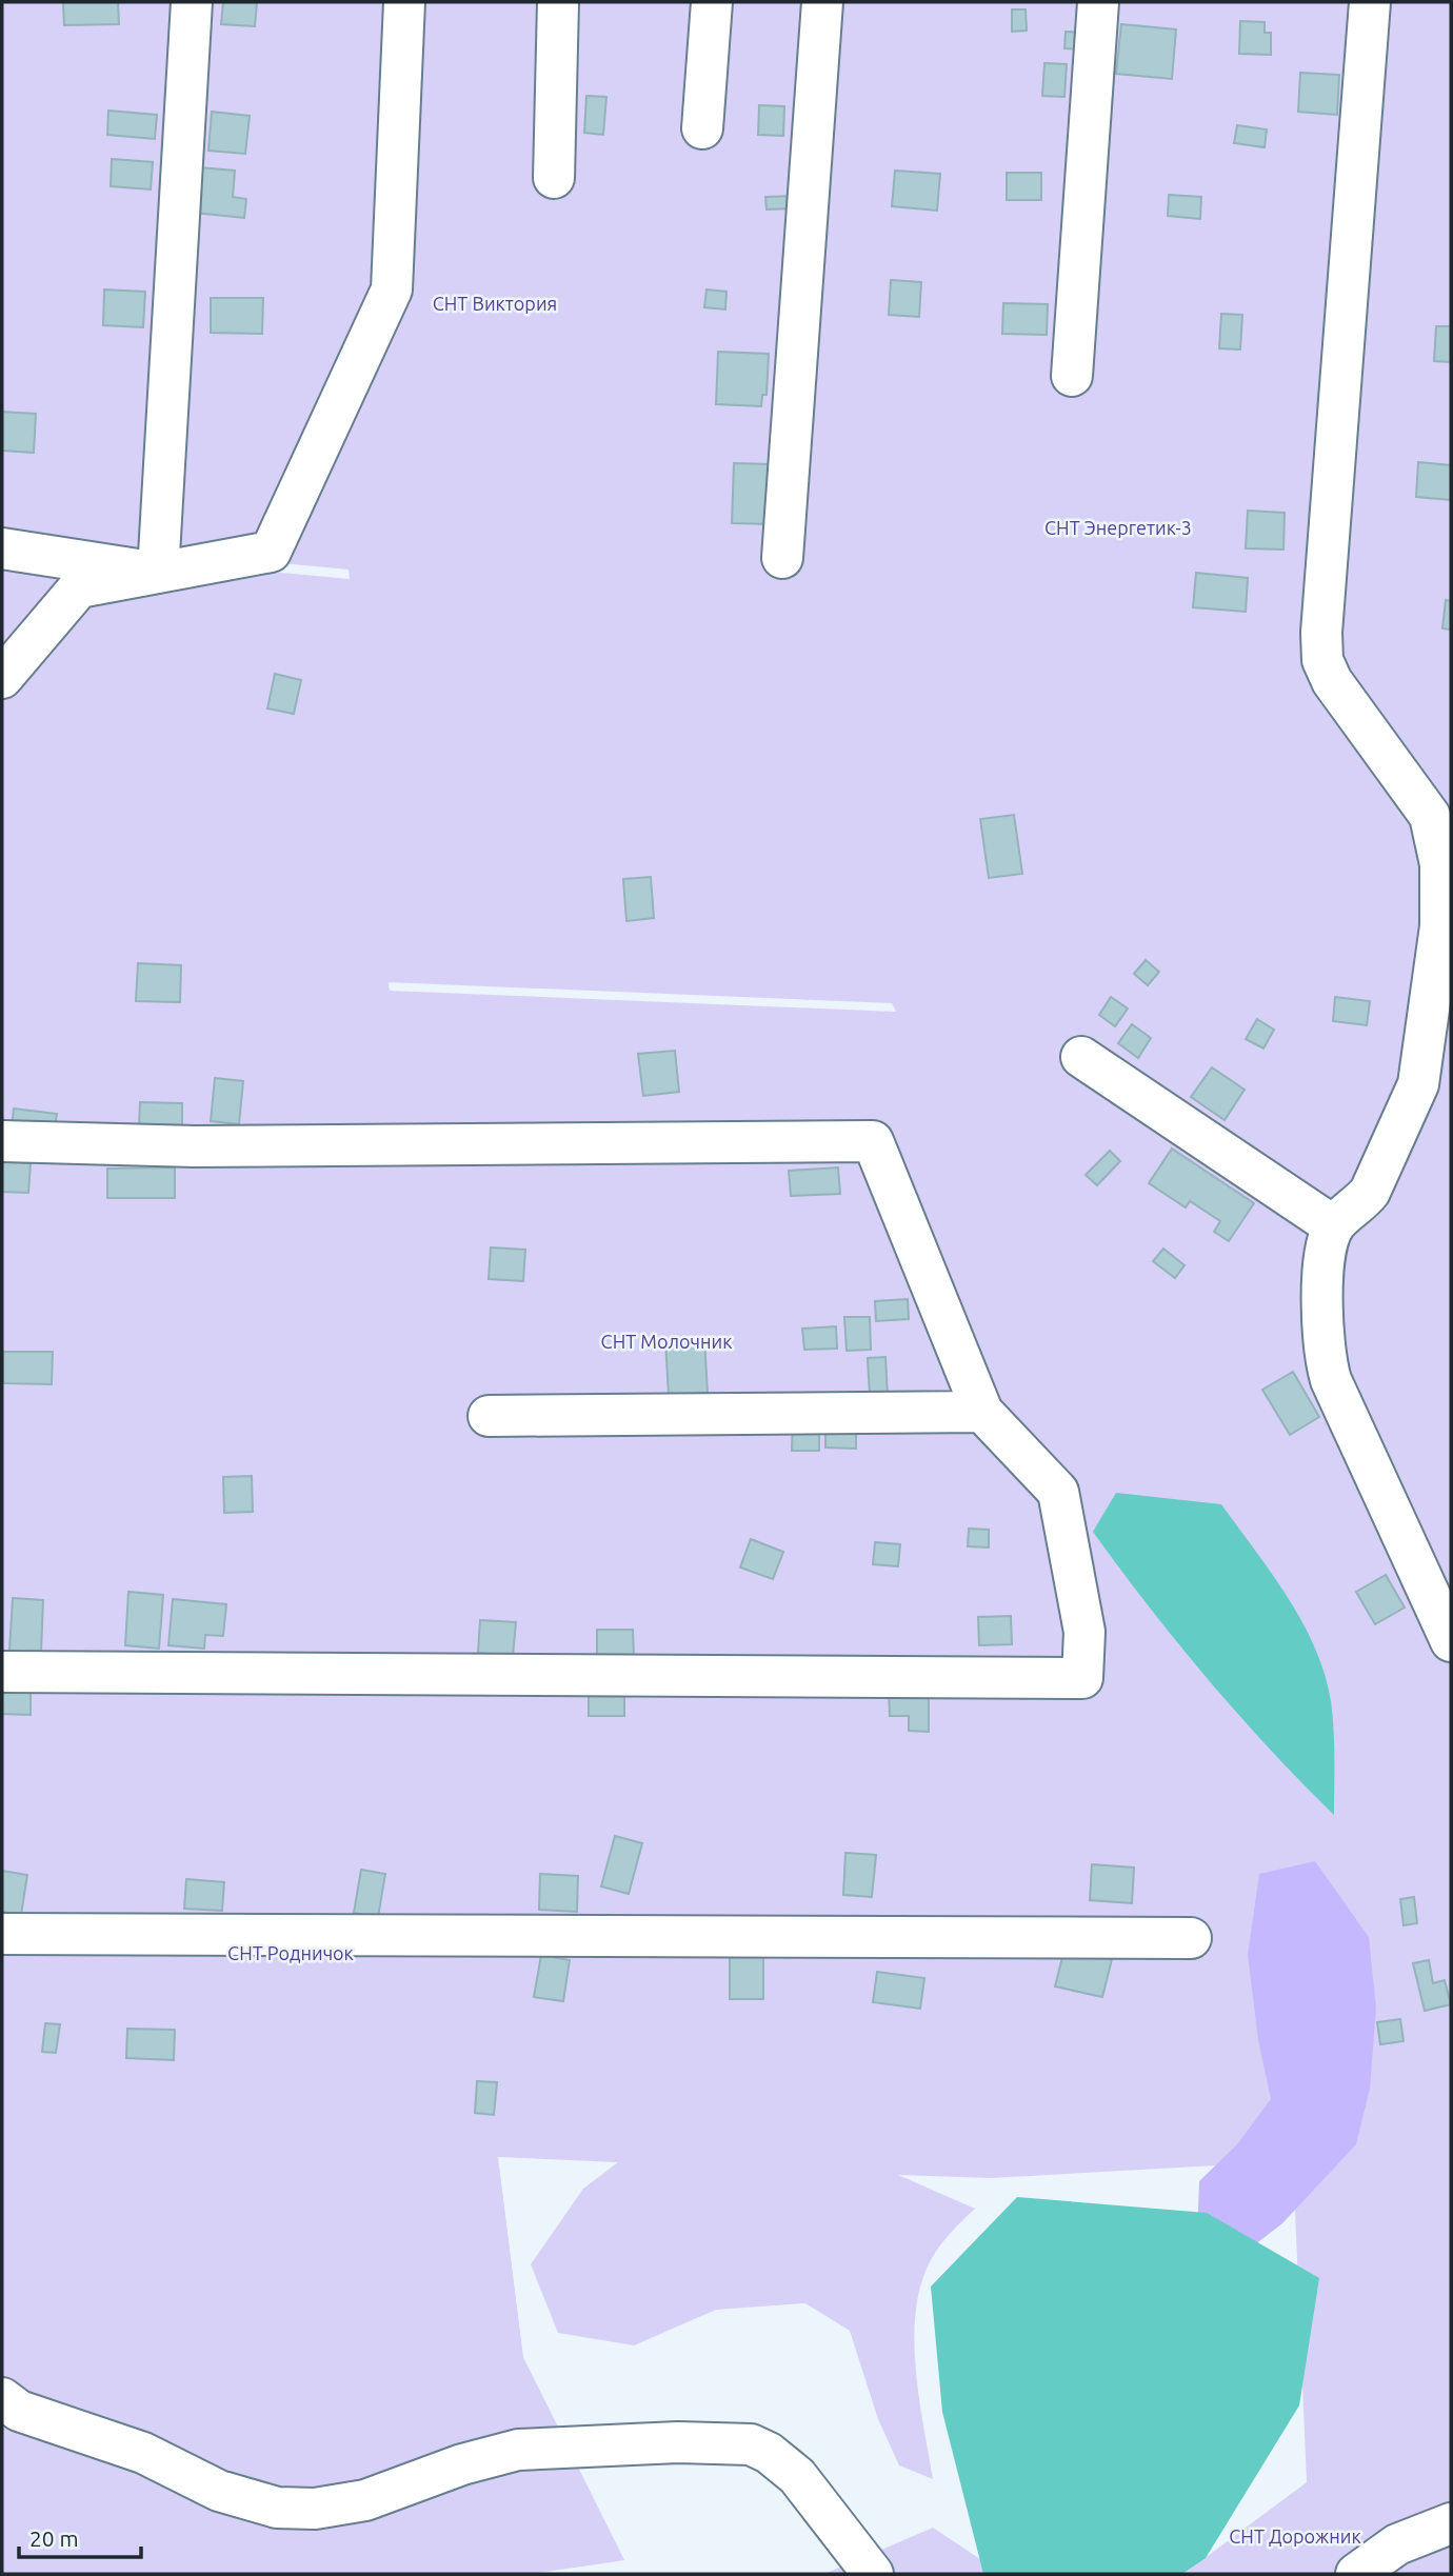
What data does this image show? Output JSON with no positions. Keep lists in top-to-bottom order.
{
  "parks": [
    "СНТ Виктория",
    "СНТ Энергетик-3",
    "СНТ Молочник",
    "СНТ Родничок",
    "СНТ Дорожник"
  ],
  "scale_bar": "20 m"
}
